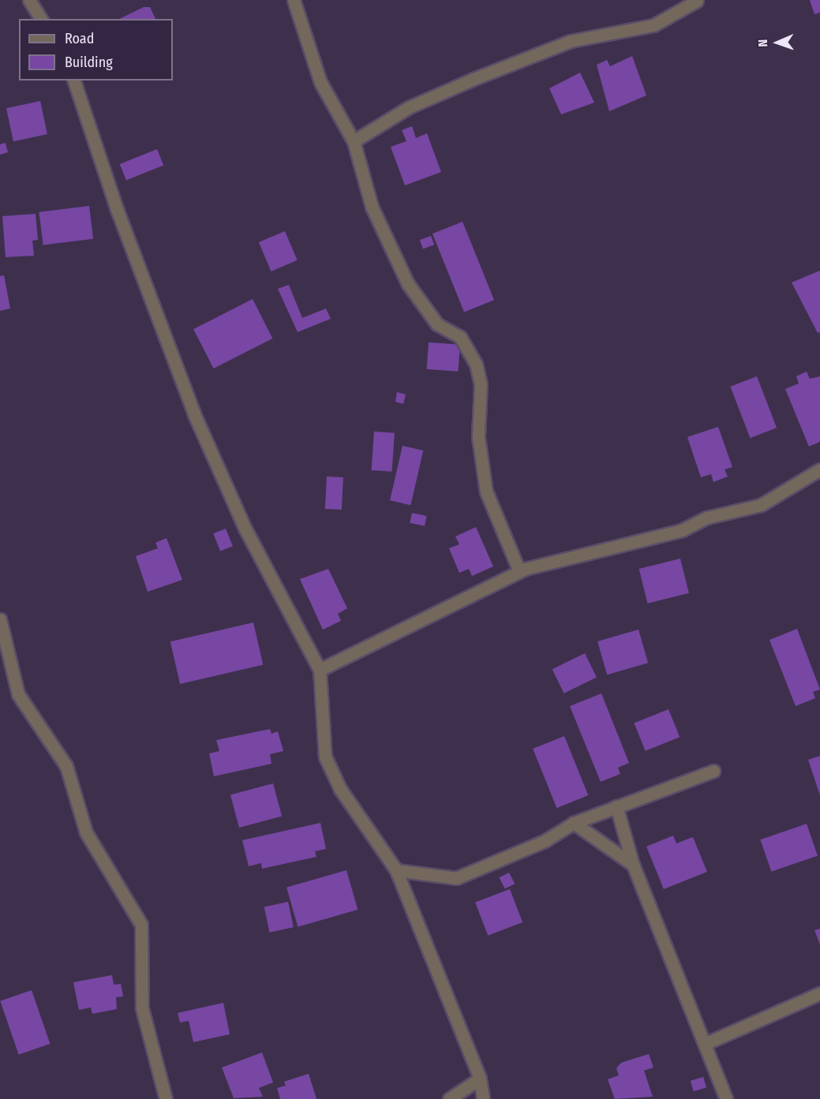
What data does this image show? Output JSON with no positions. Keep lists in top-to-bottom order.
{
  "legend": ["Road", "Building"],
  "north": "left"
}
